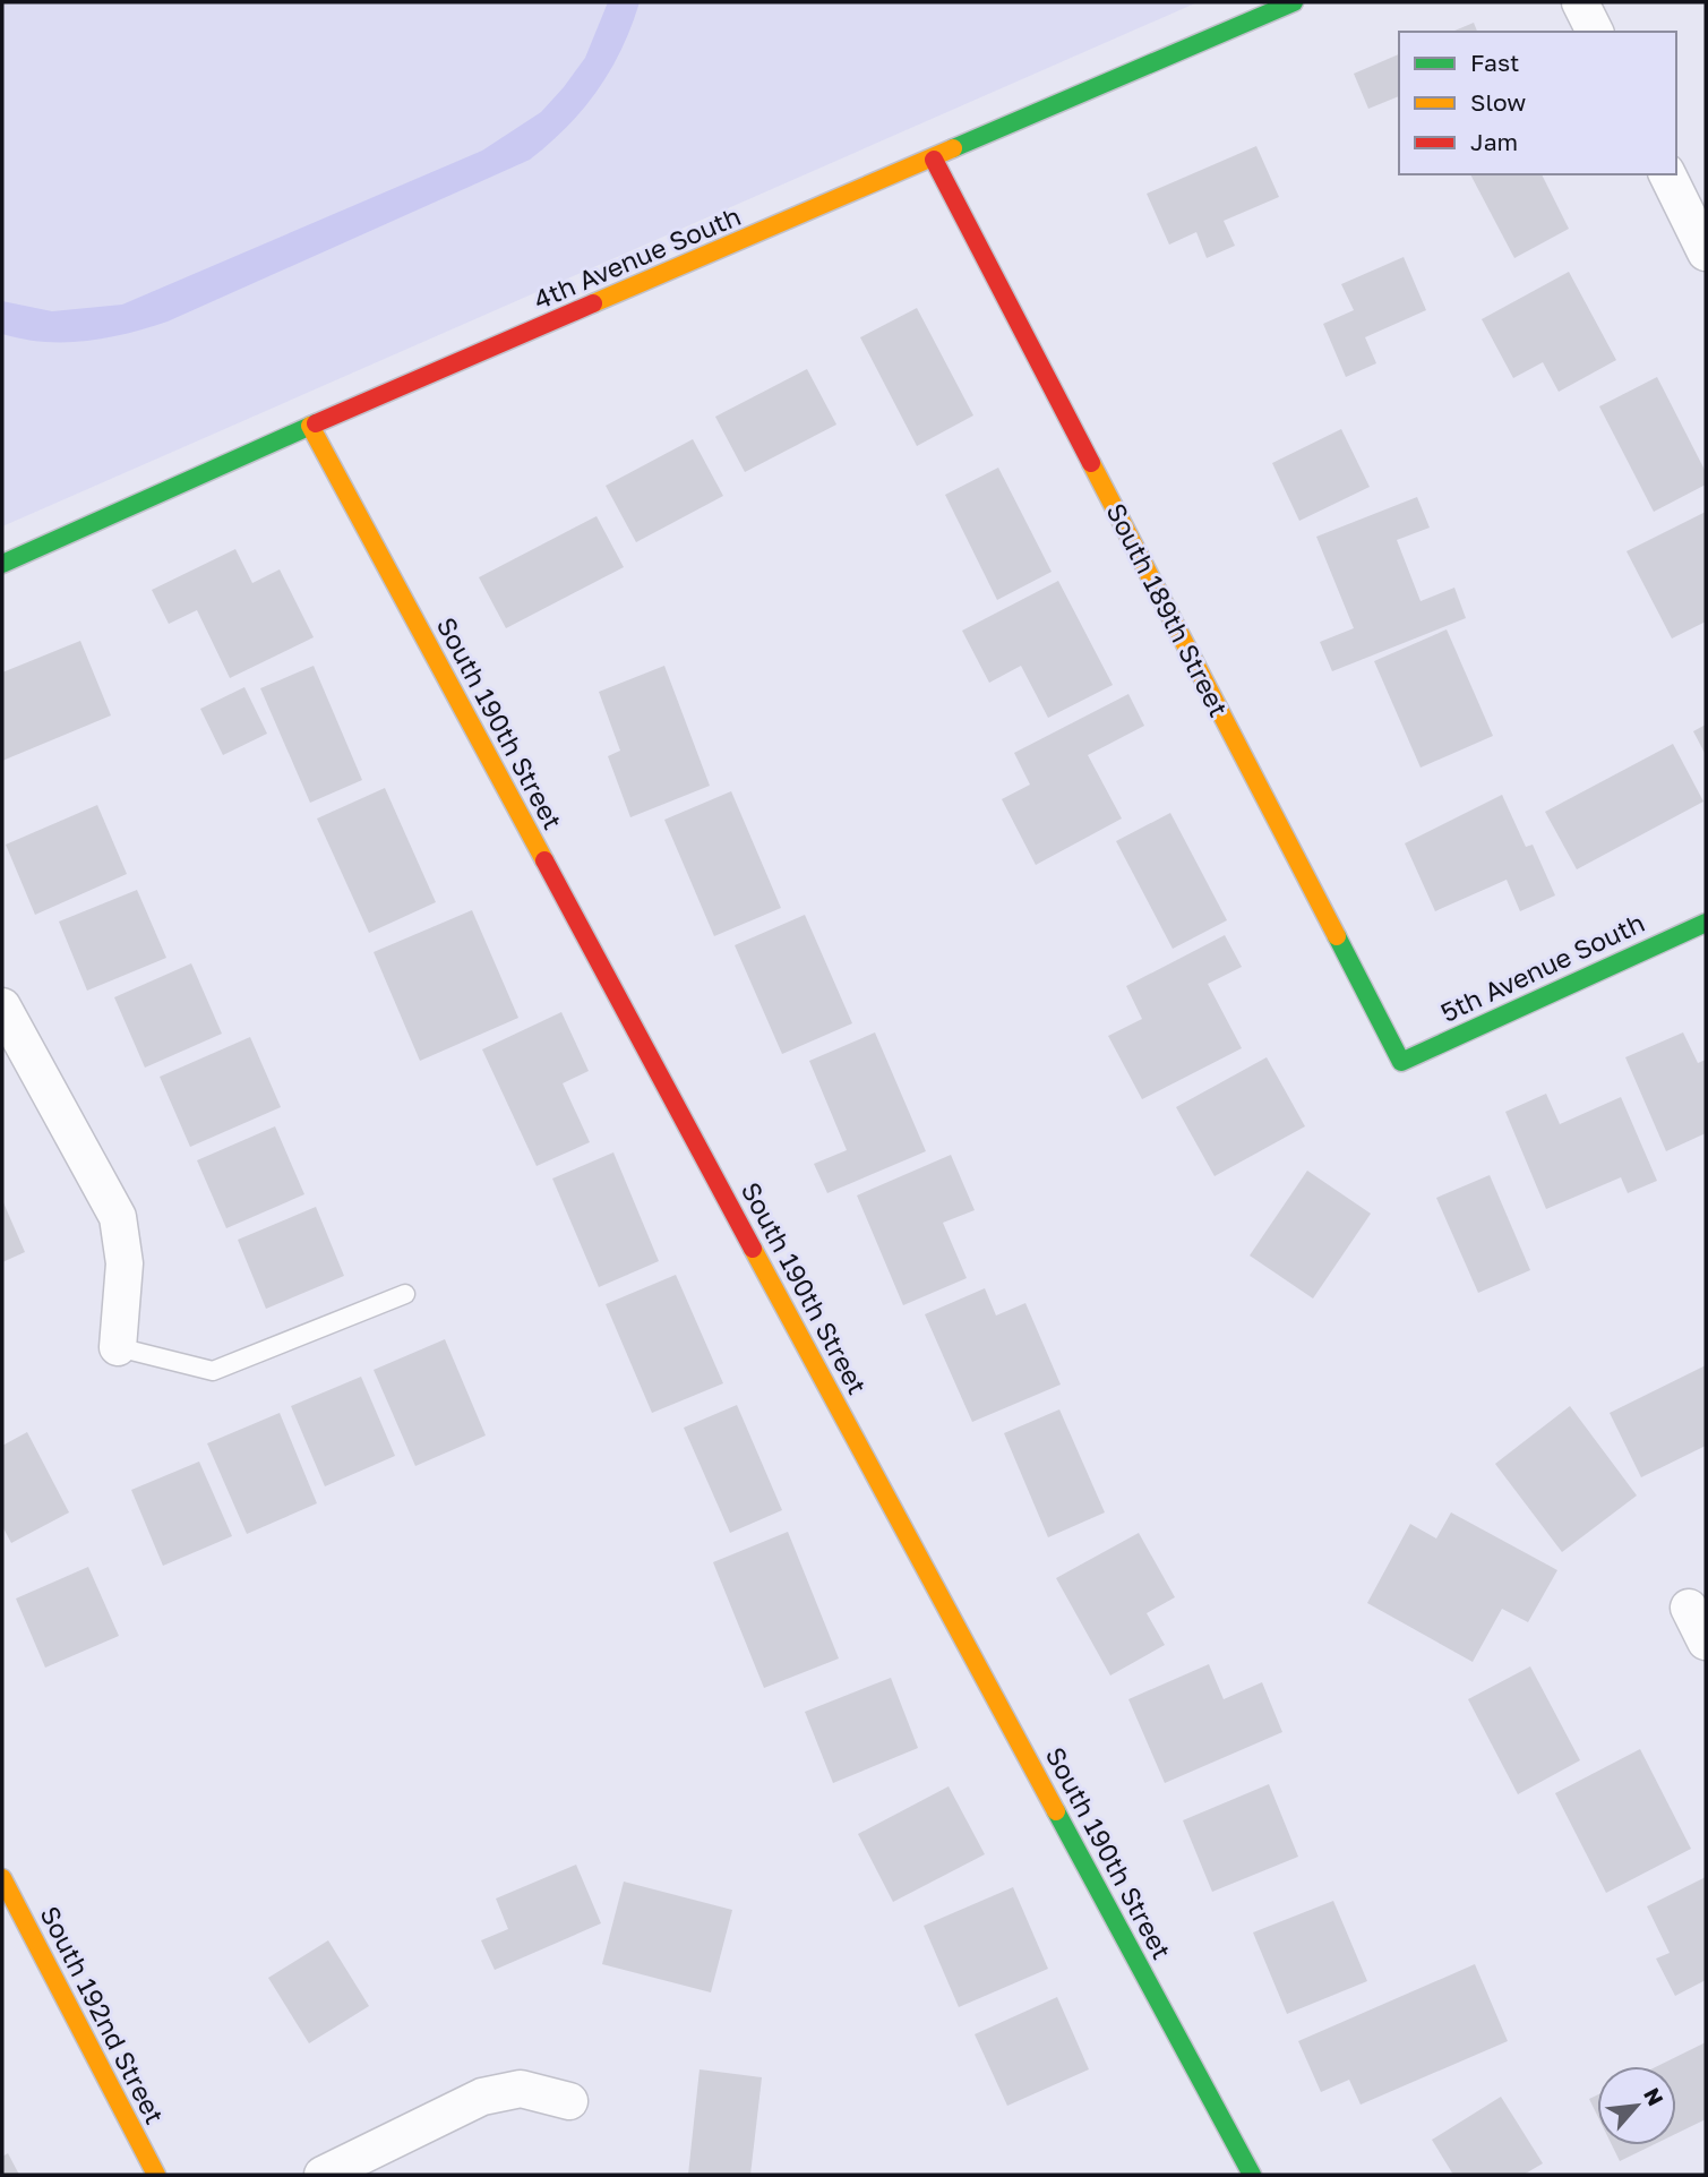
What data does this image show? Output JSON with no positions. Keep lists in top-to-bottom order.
{
  "streets": {
    "street": [
      "4th Avenue South",
      "South 189th Street",
      "South 190th Street",
      "5th Avenue South",
      "South 192nd Street"
    ]
  },
  "crossings": [
    ["4th Avenue South", "South 189th Street"],
    ["4th Avenue South", "South 190th Street"],
    ["South 189th Street", "5th Avenue South"]
  ],
  "legend": ["Fast", "Slow", "Jam"],
  "north": "top right"
}
